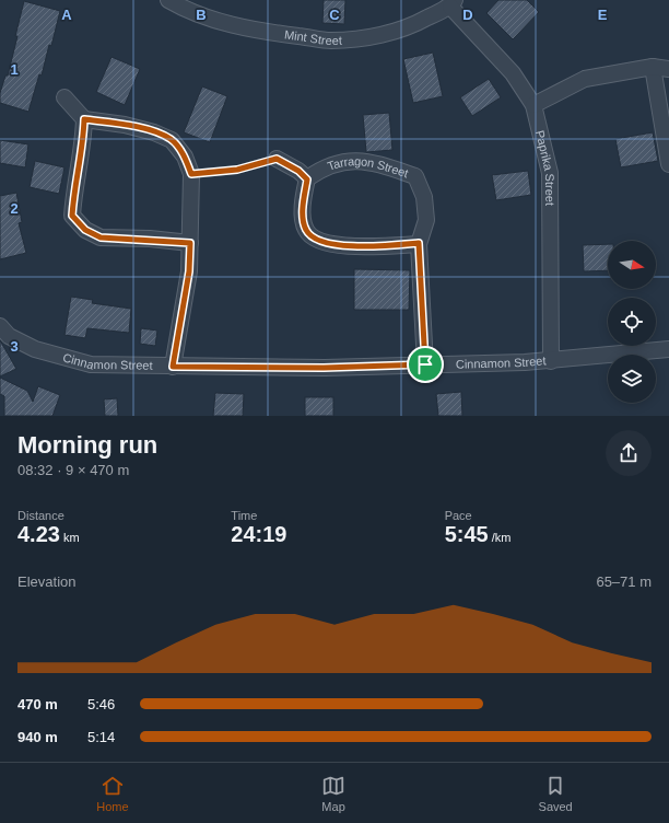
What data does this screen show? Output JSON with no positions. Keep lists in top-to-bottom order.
{
  "streets": {
    "street": [
      "Mint Street",
      "Paprika Street",
      "Tarragon Street",
      "Cinnamon Street"
    ]
  },
  "crossings": [
    ["Mint Street", "Paprika Street"],
    ["Paprika Street", "Cinnamon Street"],
    ["Tarragon Street", "Cinnamon Street"]
  ],
  "north": "right",
  "page": {
    "heading": ["Morning run", "08:32 · 9 × 470 m"],
    "stats": [
      ["Distance", "4.23 km"],
      ["Time", "24:19"],
      ["Pace", "5:45 /km"]
    ],
    "chart": ["Elevation", "65–71 m"],
    "list": [
      {
        "name": "470 m",
        "note": "5:46"
      },
      {
        "name": "940 m",
        "note": "5:14"
      }
    ],
    "tabs": ["Home", "Map", "Saved"]
  },
  "grid": {
    "columns": [
      "A",
      "B",
      "C",
      "D",
      "E"
    ],
    "rows": ["1", "2", "3"]
  }
}
